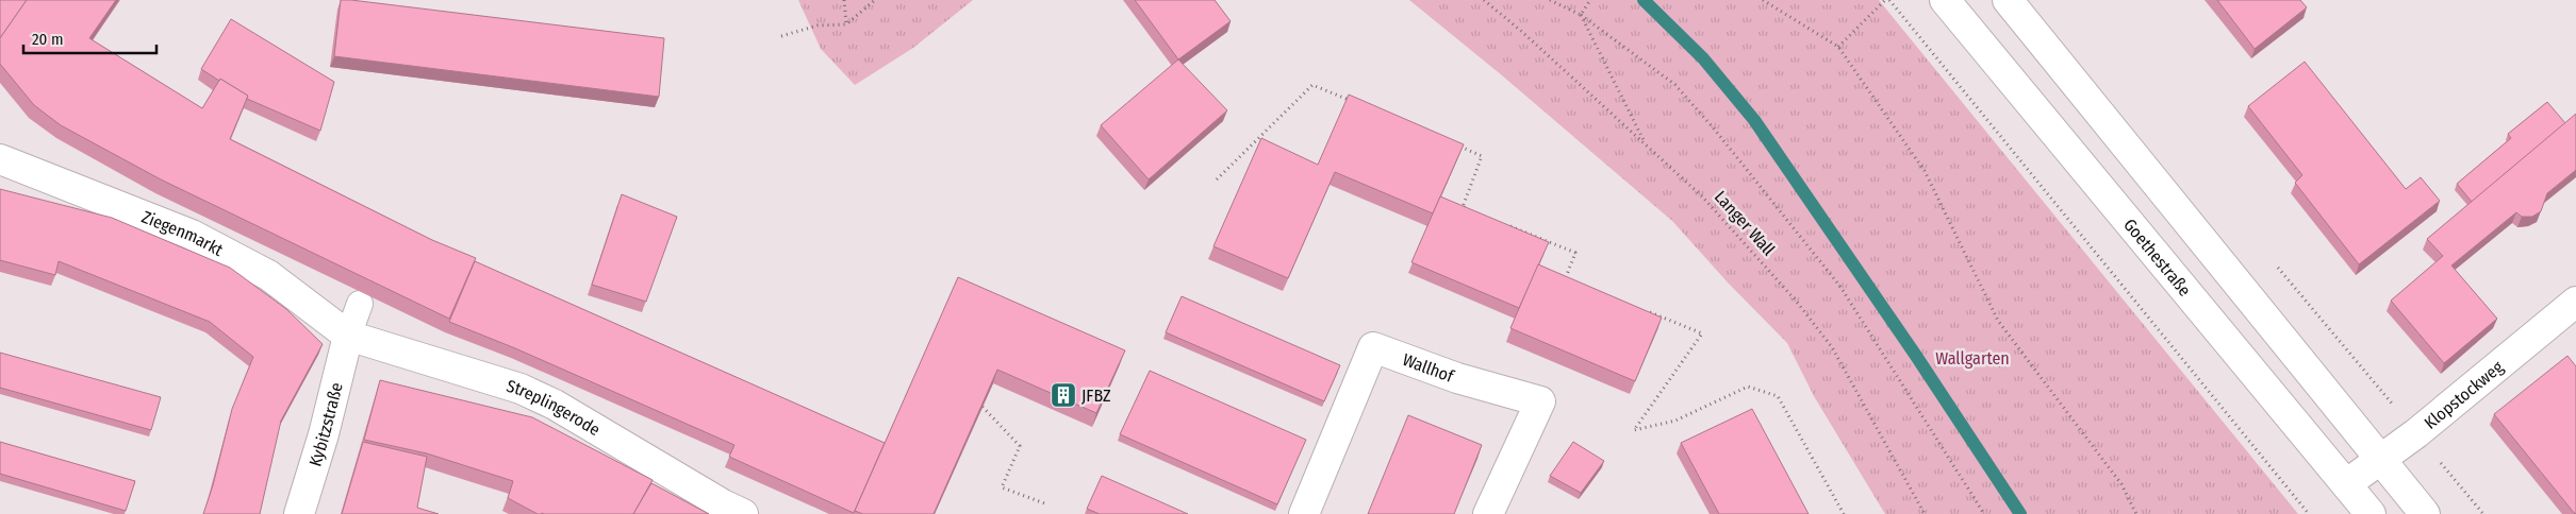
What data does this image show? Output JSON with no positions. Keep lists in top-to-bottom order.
{
  "streets": {
    "street": [
      "Ziegenmarkt",
      "Goethestraße",
      "Wallhof",
      "Klopstockweg",
      "Streplingerode",
      "Kybitzstraße"
    ],
    "path": ["Langer Wall"]
  },
  "crossings": [
    ["Ziegenmarkt", "Streplingerode"],
    ["Ziegenmarkt", "Kybitzstraße"],
    ["Goethestraße", "Klopstockweg"],
    ["Streplingerode", "Kybitzstraße"]
  ],
  "parks": ["Wallgarten"],
  "places": {
    "building": ["JFBZ"]
  },
  "scale_bar": "20 m"
}
